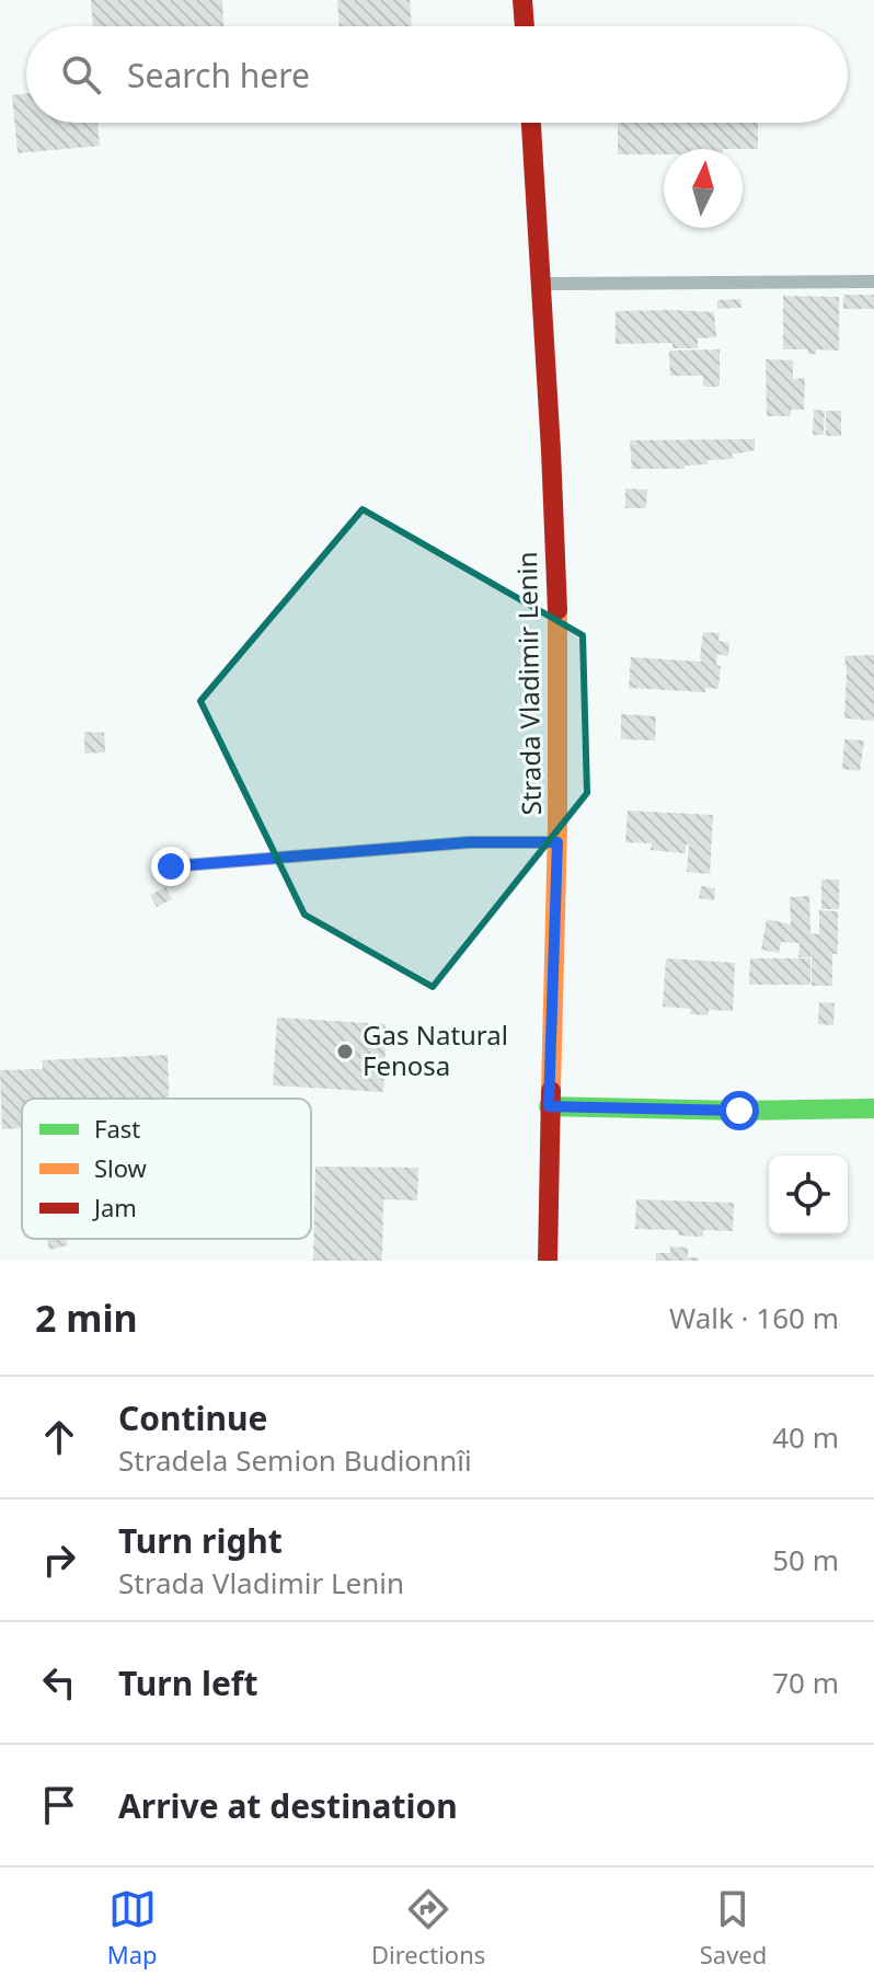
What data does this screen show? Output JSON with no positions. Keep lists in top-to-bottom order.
{
  "streets": {
    "main road": ["Strada Vladimir Lenin"]
  },
  "places": ["Gas Natural Fenosa"],
  "legend": ["Fast", "Slow", "Jam"],
  "north": "top",
  "page": {
    "search": "Search here",
    "heading": ["2 min", "Walk · 160 m"],
    "list": [
      ["Continue", "Stradela Semion Budionnîi", "40 m"],
      ["Turn right", "Strada Vladimir Lenin", "50 m"],
      ["Turn left", "70 m"],
      "Arrive at destination"
    ],
    "nav": ["Map", "Directions", "Saved"]
  }
}
